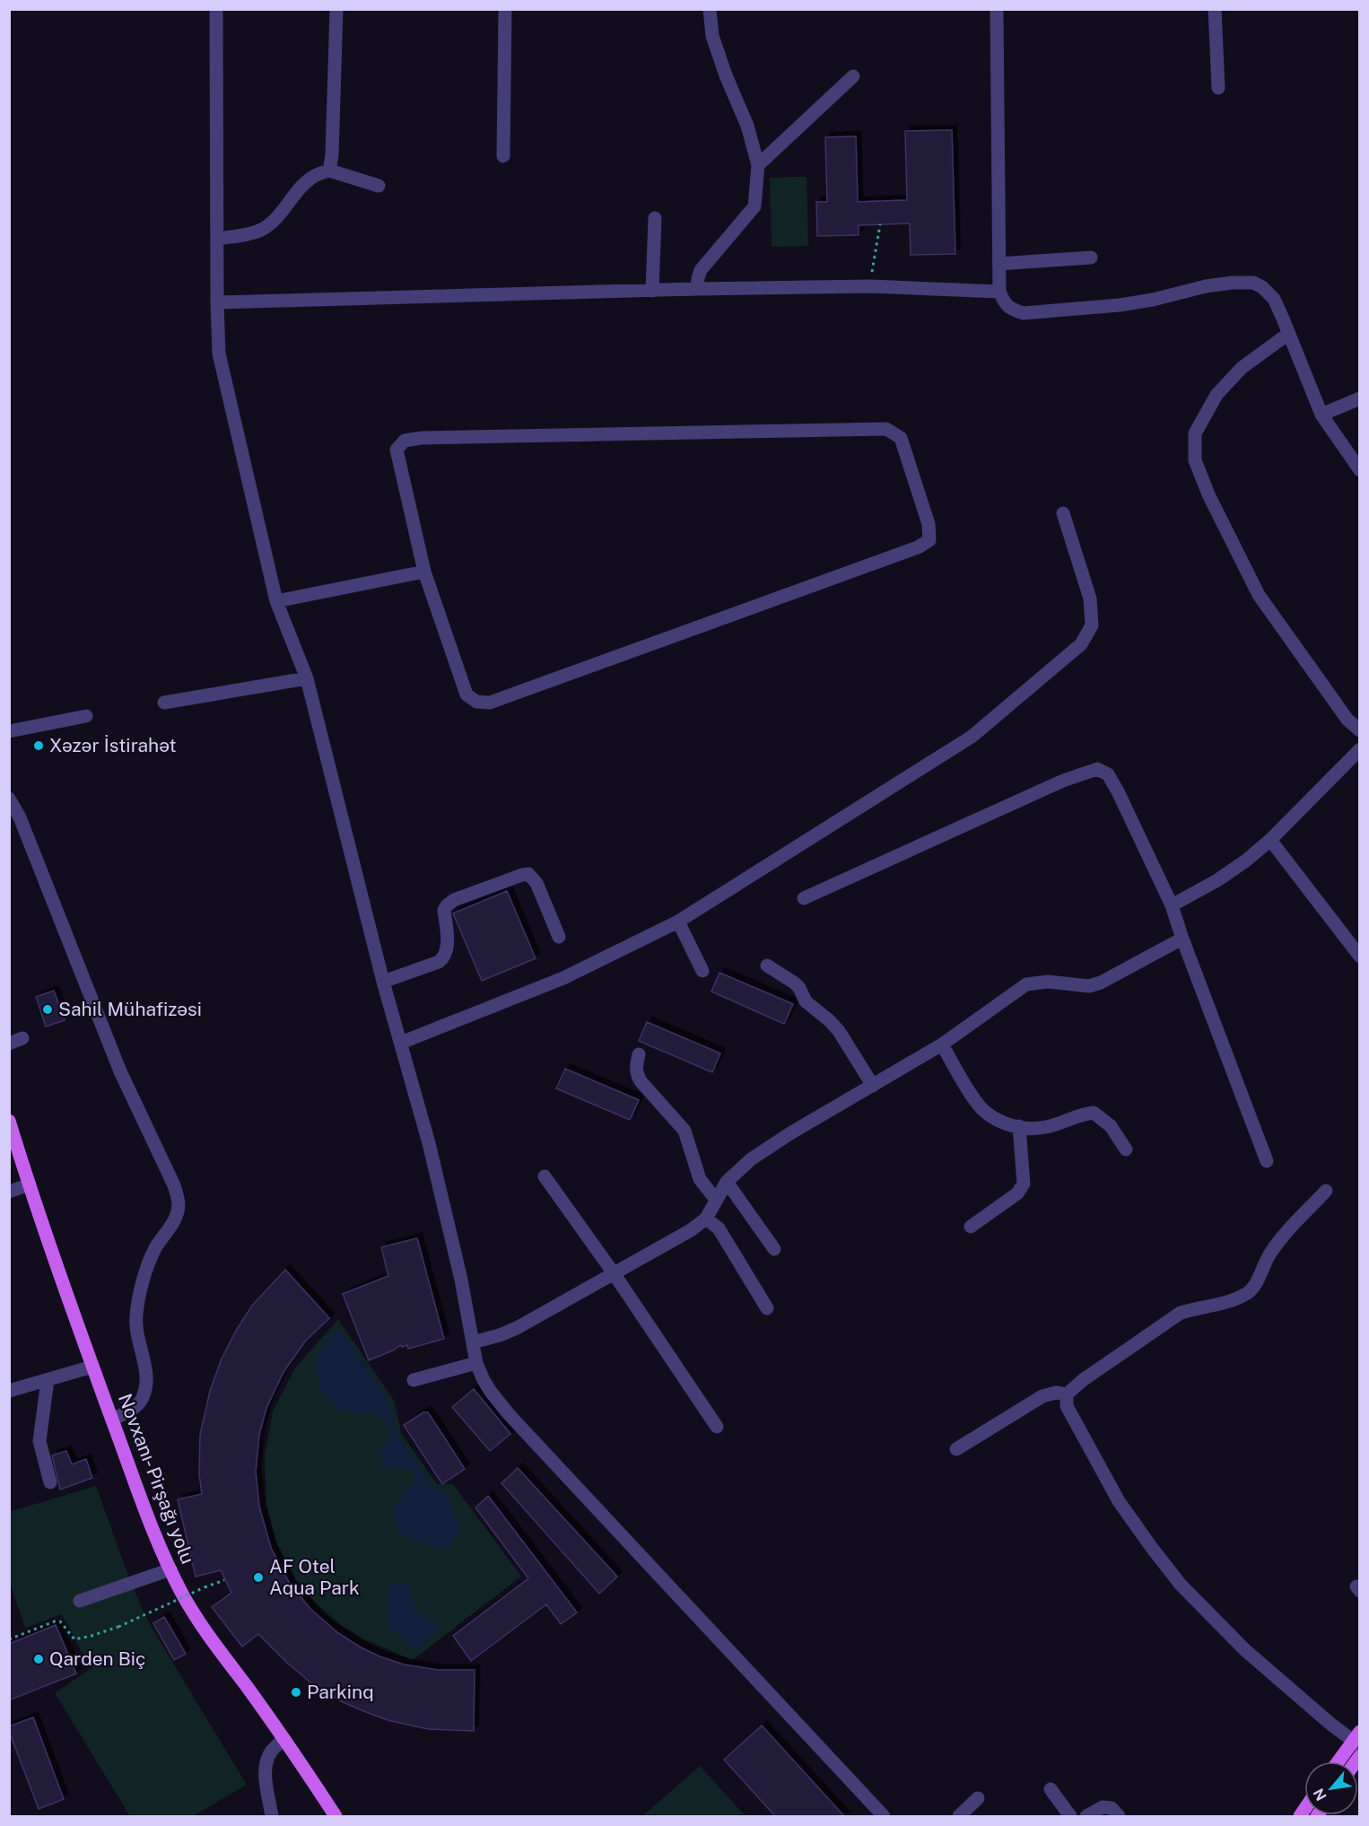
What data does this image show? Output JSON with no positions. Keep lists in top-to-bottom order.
{
  "streets": {
    "main road": ["Novxanı- Pirşağı yolu"]
  },
  "places": [
    "Xəzər İstirahət",
    "Sahil Mühafizəsi",
    "AF Otel Aqua Park",
    "Qarden Biç",
    "Parkinq"
  ],
  "north": "bottom left"
}
